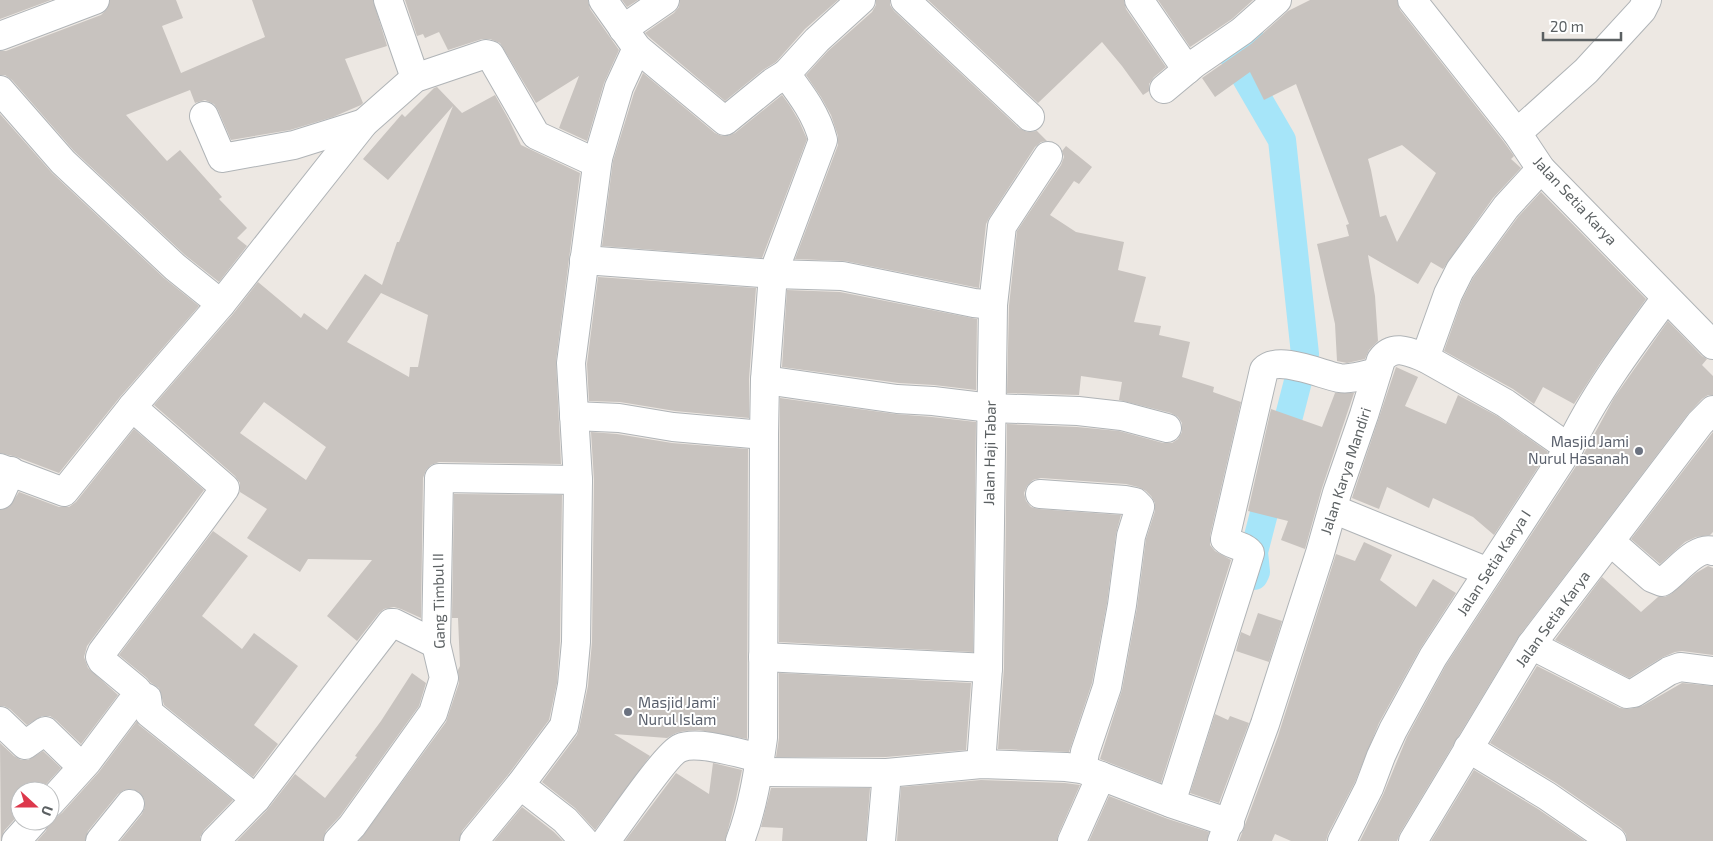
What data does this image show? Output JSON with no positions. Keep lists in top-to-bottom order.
{
  "streets": {
    "street": [
      "Jalan Setia Karya",
      "Jalan Haji Tabar",
      "Jalan Karya Mandiri",
      "Jalan Setia Karya I",
      "Gang Timbul II"
    ]
  },
  "crossings": [
    ["Jalan Setia Karya", "Jalan Setia Karya I"],
    ["Jalan Karya Mandiri", "Jalan Setia Karya I"]
  ],
  "places": ["Masjid Jami Nurul Hasanah", "Masjid Jami' Nurul Islam"],
  "scale_bar": "20 m",
  "north": "right"
}
